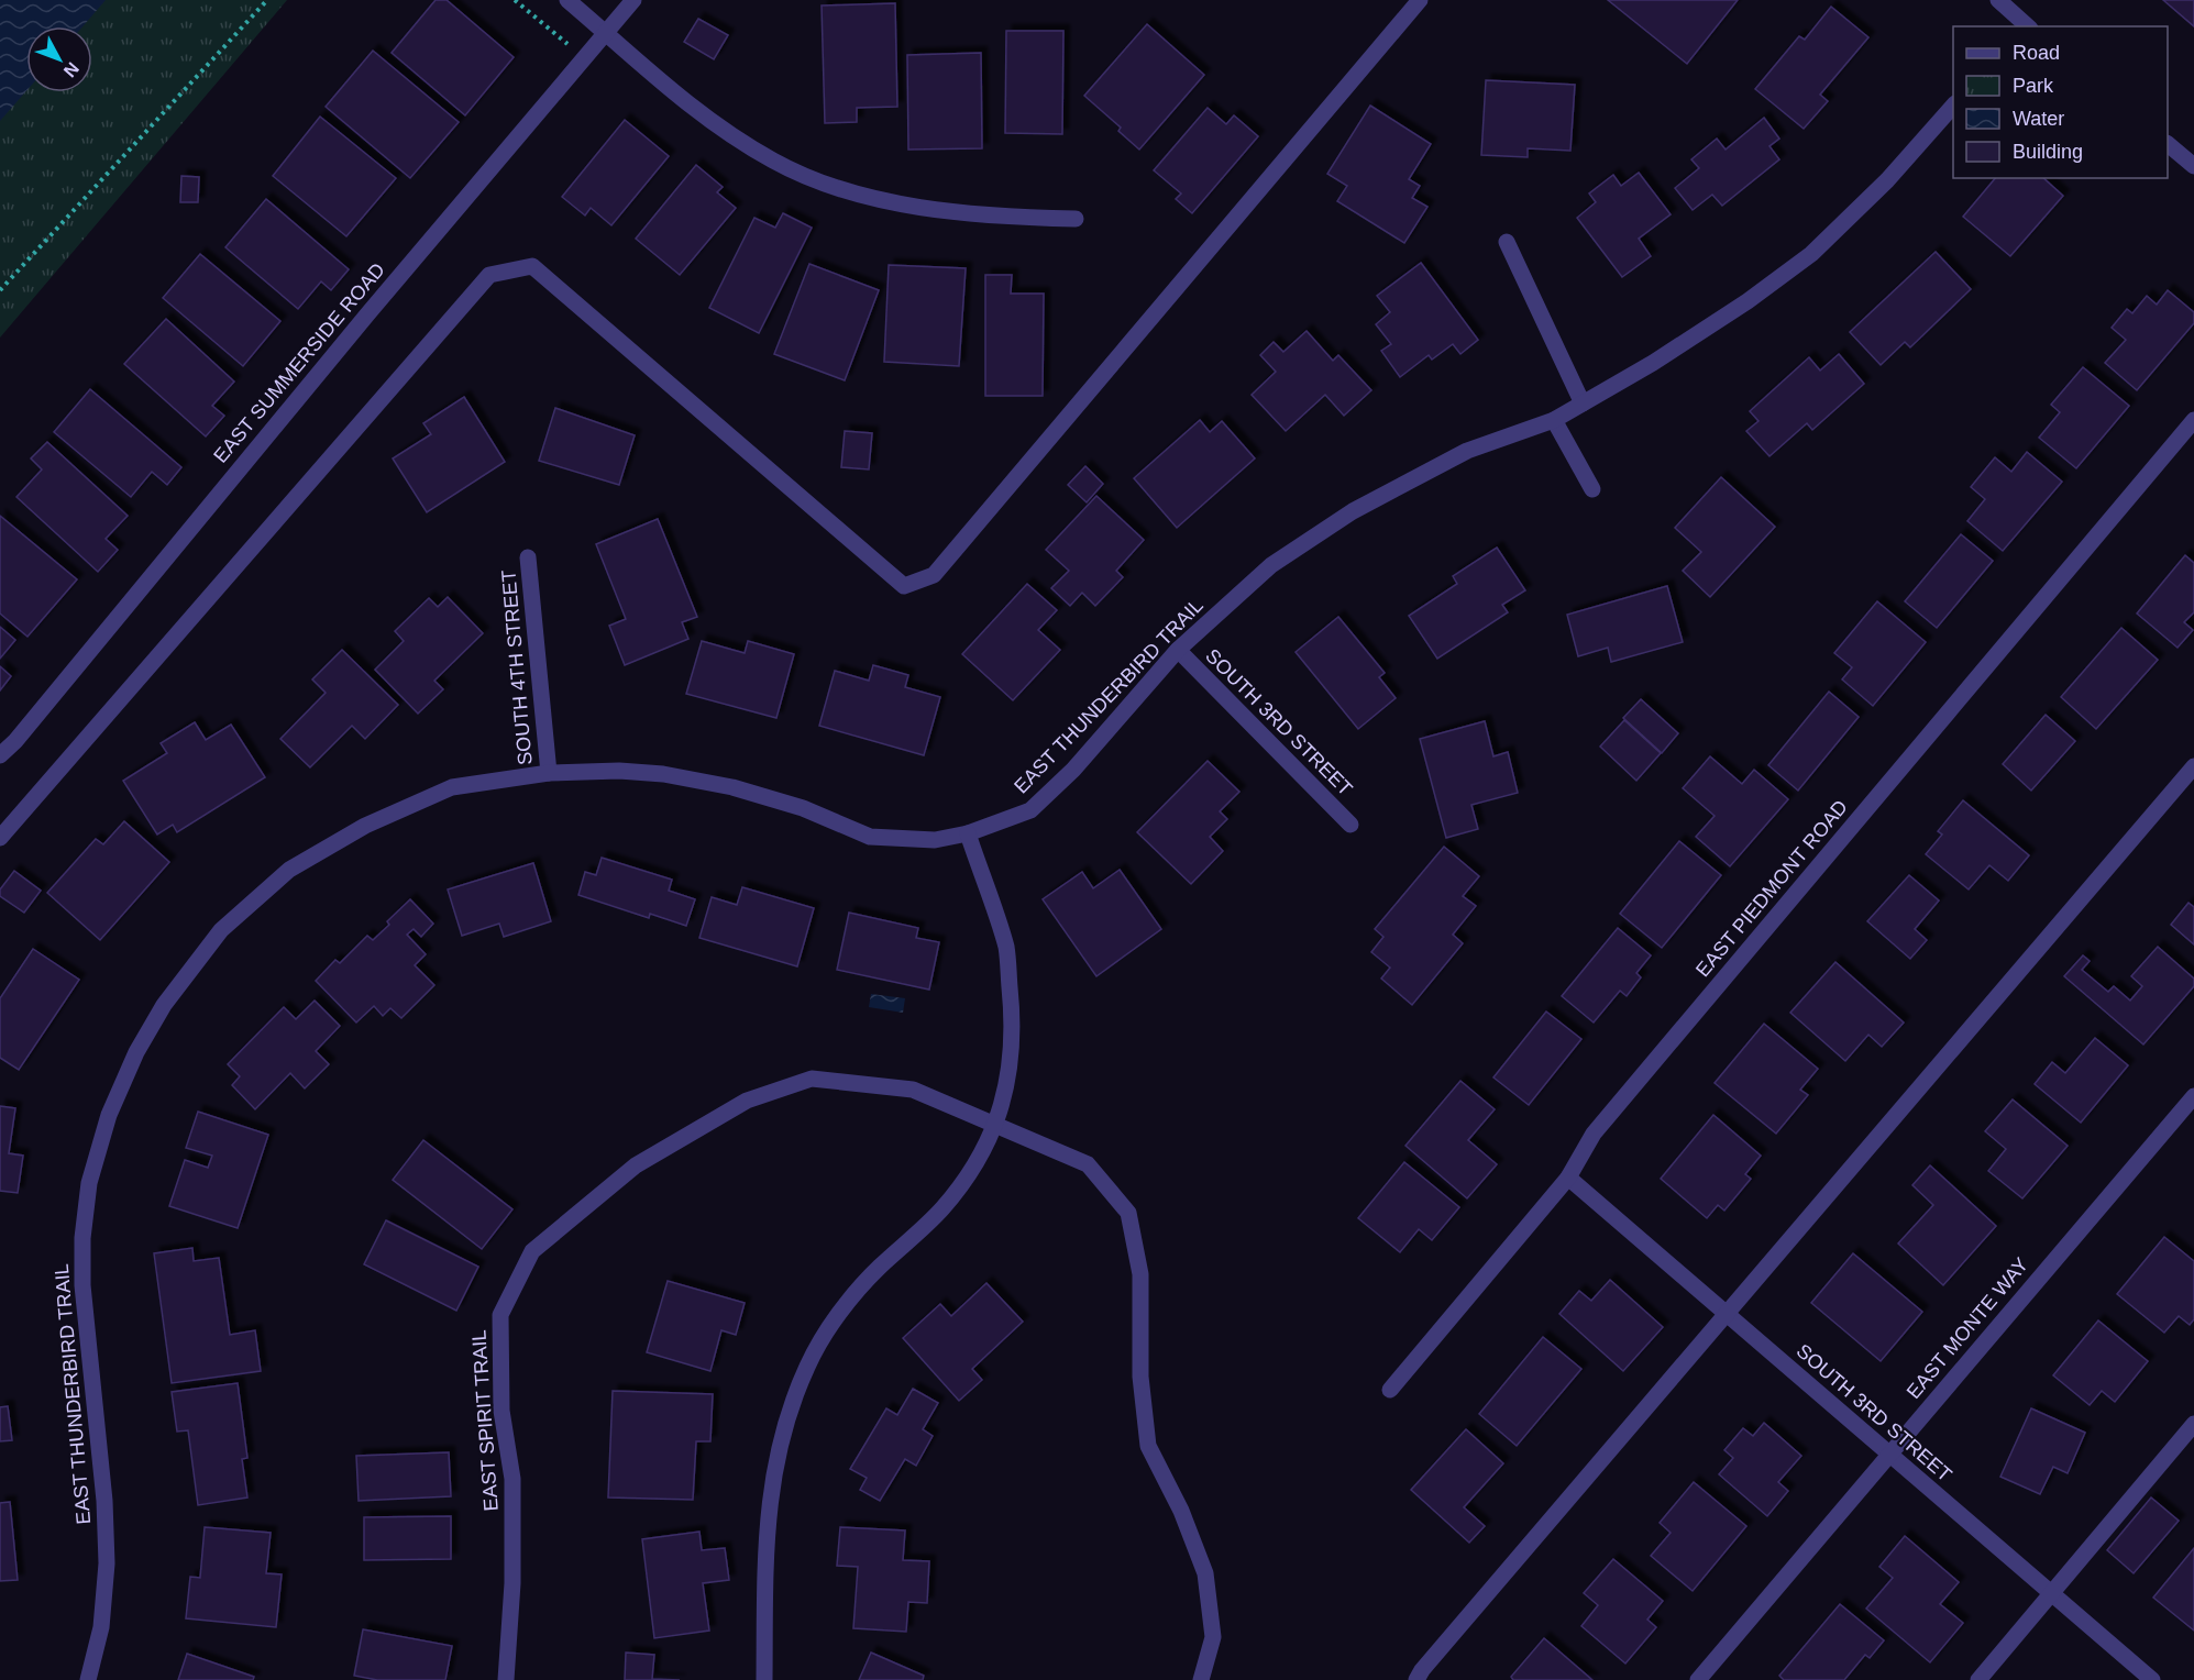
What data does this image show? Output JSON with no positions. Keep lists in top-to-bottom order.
{
  "streets": {
    "street": [
      "EAST SUMMERSIDE ROAD",
      "SOUTH 4TH STREET",
      "EAST THUNDERBIRD TRAIL",
      "SOUTH 3RD STREET",
      "EAST PIEDMONT ROAD",
      "EAST MONTE WAY",
      "EAST SPIRIT TRAIL"
    ]
  },
  "crossings": [
    ["SOUTH 4TH STREET", "EAST THUNDERBIRD TRAIL"],
    ["EAST THUNDERBIRD TRAIL", "SOUTH 3RD STREET"],
    ["SOUTH 3RD STREET", "EAST PIEDMONT ROAD"],
    ["SOUTH 3RD STREET", "EAST MONTE WAY"]
  ],
  "legend": [
    "Road",
    "Park",
    "Water",
    "Building"
  ],
  "north": "bottom right"
}
